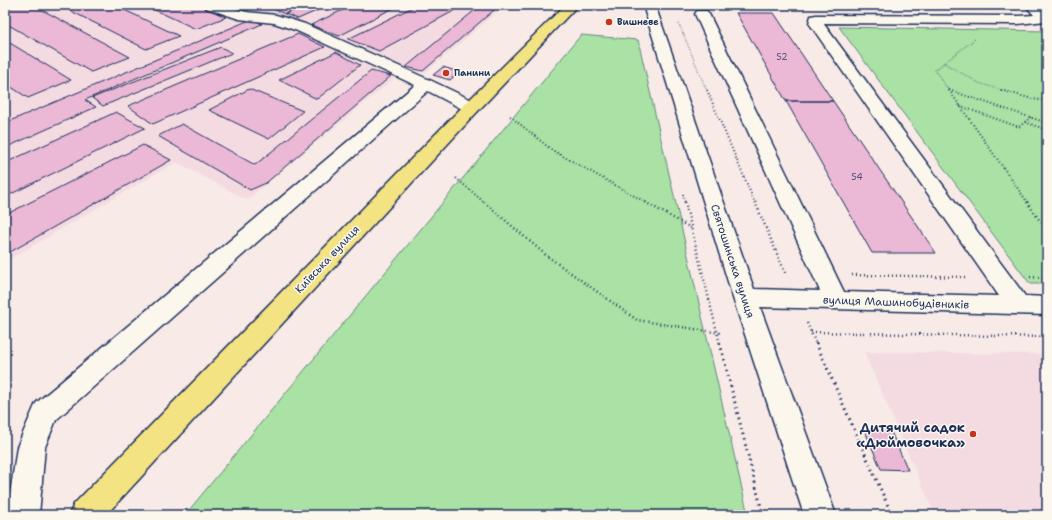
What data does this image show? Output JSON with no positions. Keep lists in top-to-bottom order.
{
  "streets": {
    "main road": ["Київська вулиця"],
    "street": ["Святошинська вулиця", "вулиця Машинобудівників"]
  },
  "crossings": [
    ["Святошинська вулиця", "вулиця Машинобудівників"]
  ],
  "places": ["Вишневе", "Панини", "Дитячий садок «Дюймовочка»"],
  "house_numbers": ["52", "54"]
}
